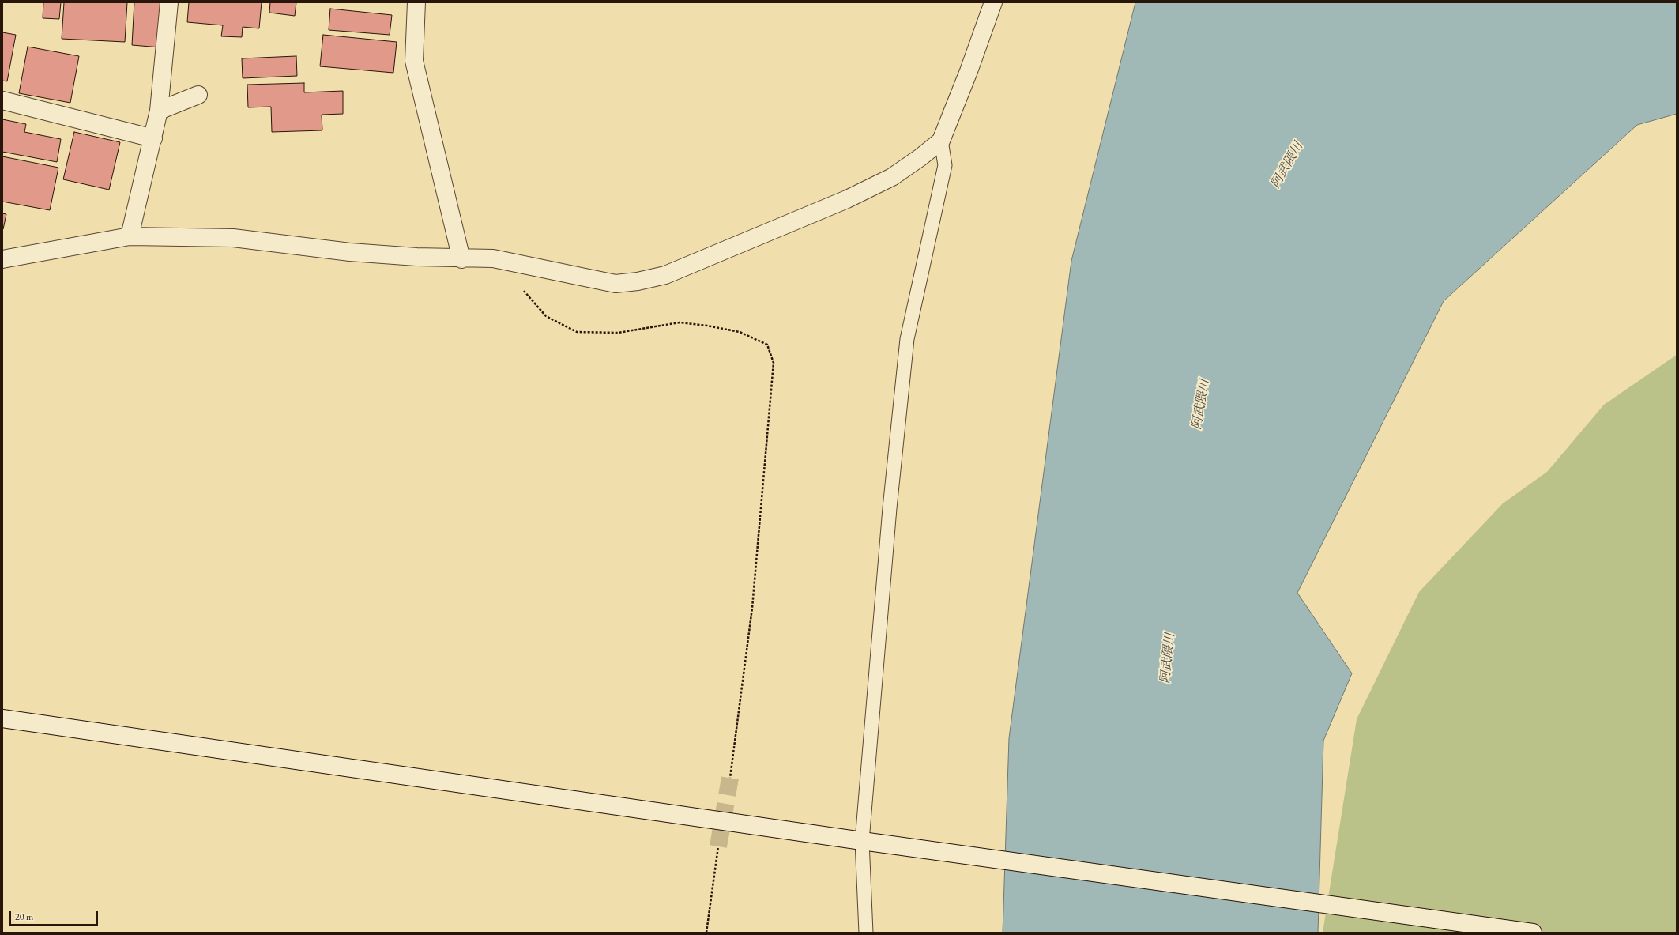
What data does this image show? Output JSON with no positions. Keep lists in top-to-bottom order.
{
  "water": ["阿武隈川"],
  "scale_bar": "20 m"
}
